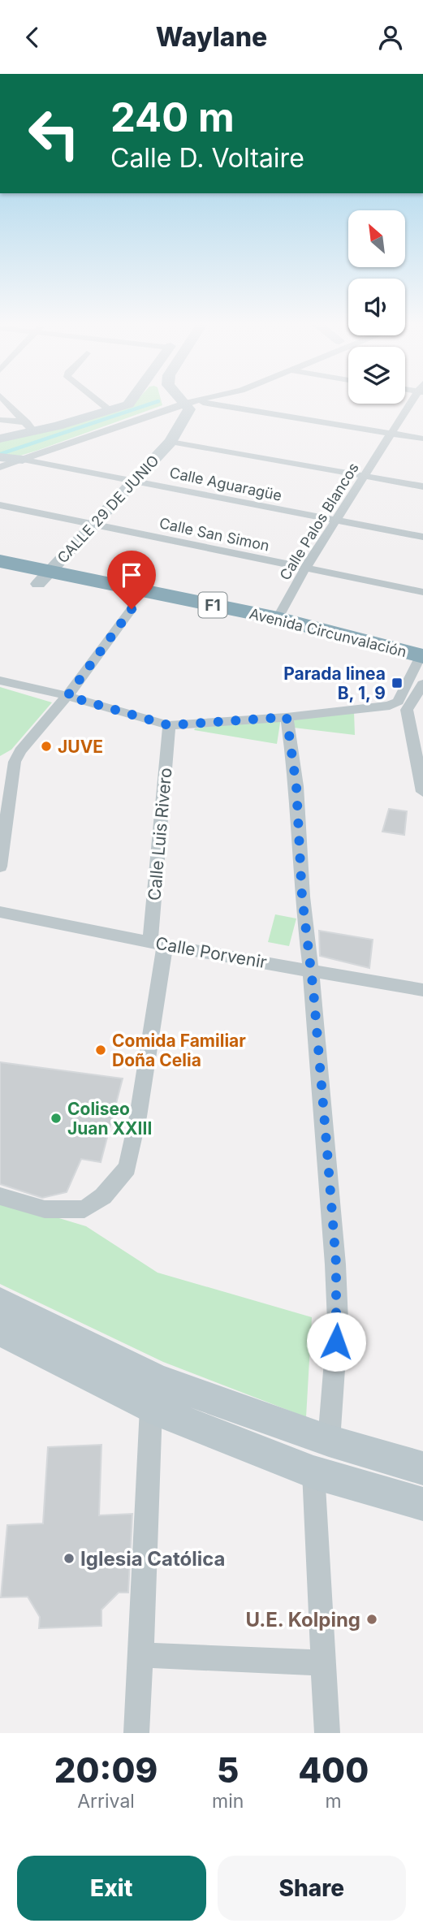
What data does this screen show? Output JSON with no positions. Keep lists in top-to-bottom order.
{
  "streets": {
    "highway": ["F1", "Avenida Circunvalación"],
    "street": [
      "Calle Aguaragüe",
      "CALLE 29 DE JUNIO",
      "Calle Palos Blancos",
      "Calle San Simon",
      "Calle Luis Rivero",
      "Calle Porvenir"
    ]
  },
  "crossings": [
    ["Calle Aguaragüe", "CALLE 29 DE JUNIO"],
    ["Calle Aguaragüe", "Calle Palos Blancos"],
    ["CALLE 29 DE JUNIO", "Calle San Simon"],
    ["CALLE 29 DE JUNIO", "Avenida Circunvalación"],
    ["Calle Palos Blancos", "Calle San Simon"],
    ["Calle Palos Blancos", "Avenida Circunvalación"],
    ["Calle Luis Rivero", "Calle Porvenir"]
  ],
  "places": {
    "transit": ["Parada linea B, 1, 9"],
    "other": [
      "JUVE",
      "Comida Familiar Doña Celia",
      "Coliseo Juan XXIII",
      "Iglesia Católica",
      "U.E. Kolping"
    ]
  },
  "north": "top left",
  "page": {
    "header": "Waylane",
    "turn": ["240 m", "Calle D. Voltaire"],
    "eta": [
      "20:09",
      "Arrival",
      "5",
      "min",
      "400",
      "m"
    ],
    "buttons": ["Exit", "Share"]
  }
}
